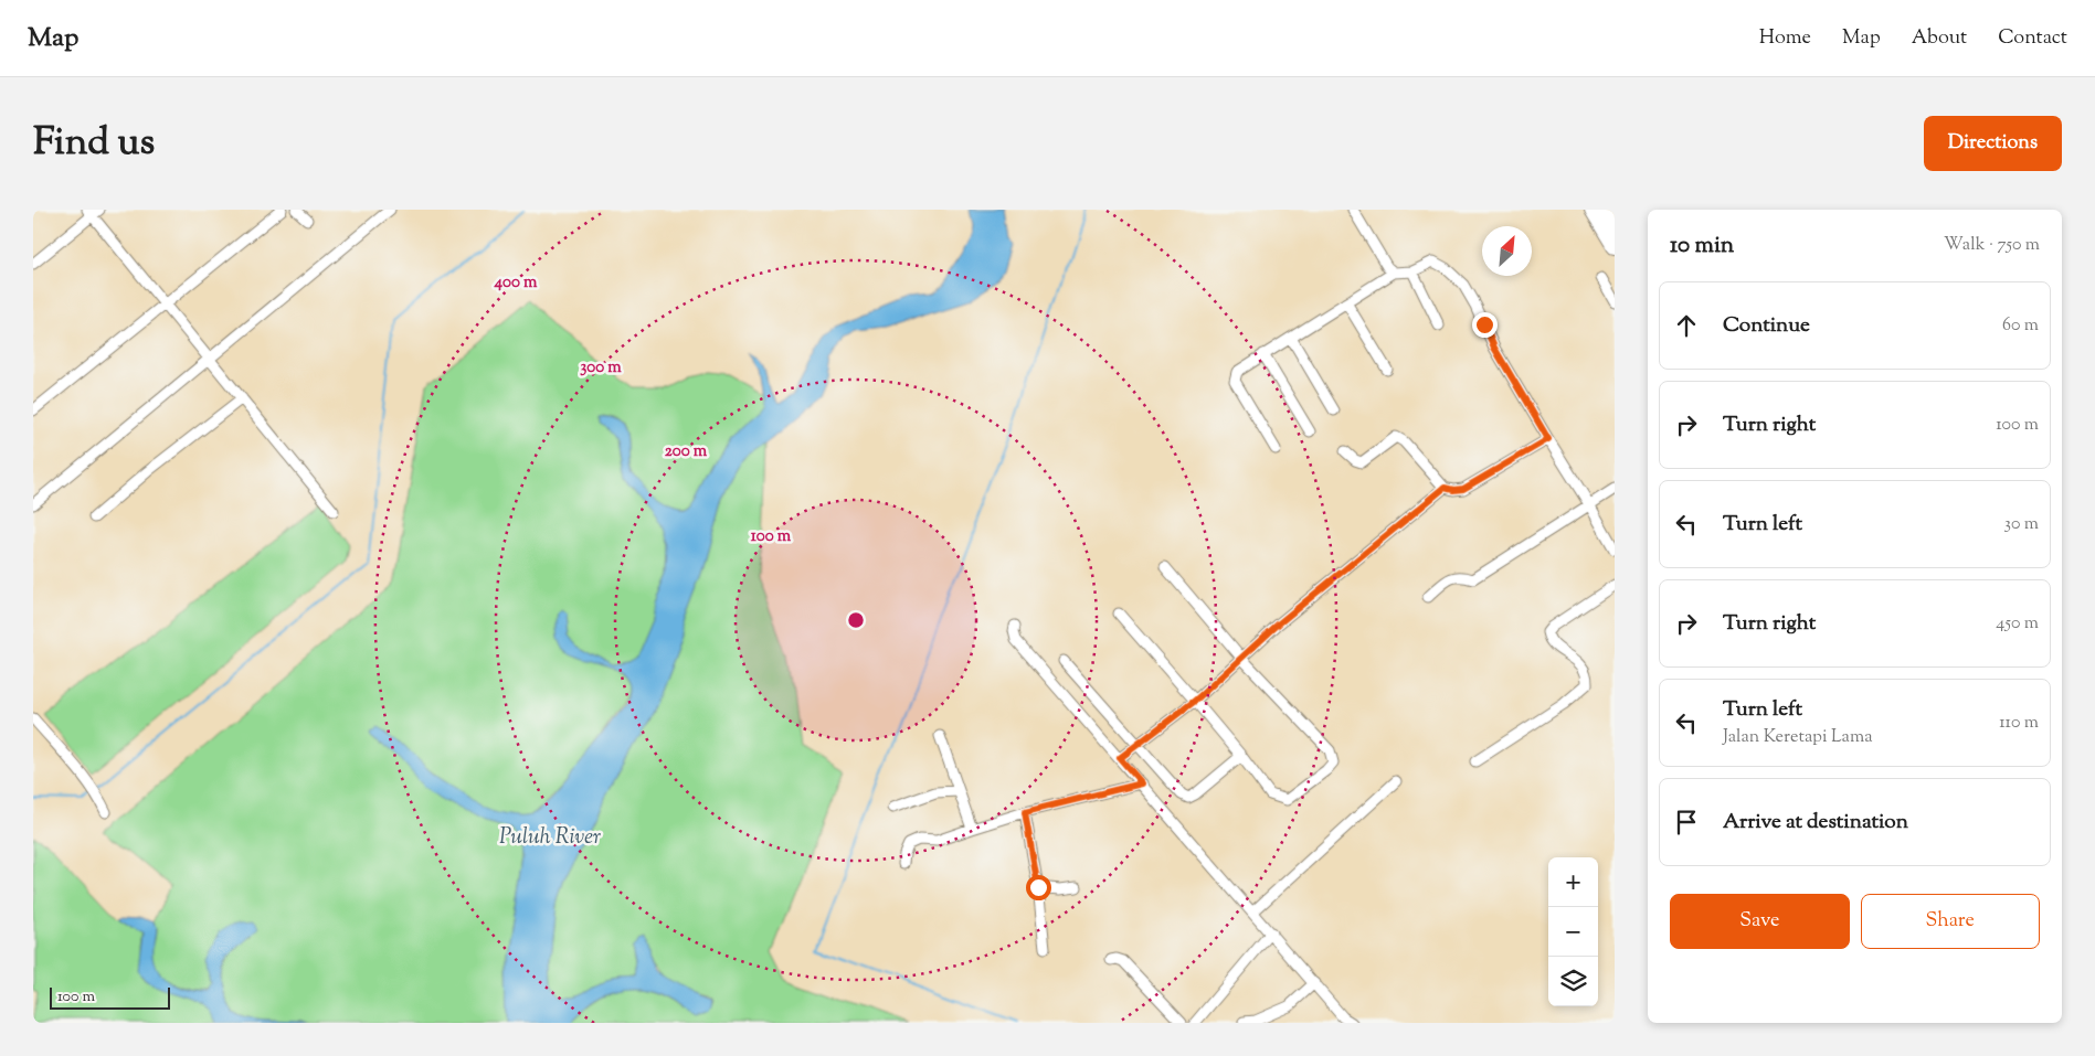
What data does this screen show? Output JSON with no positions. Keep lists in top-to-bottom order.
{
  "water": ["Puluh River"],
  "scale_bar": "100 m",
  "north": "top right",
  "page": {
    "header": "Map",
    "nav": [
      "Home",
      "Map",
      "About",
      "Contact"
    ],
    "title": "Find us",
    "buttons": [
      "Directions",
      ["Save", "Share"]
    ],
    "heading": ["10 min", "Walk · 750 m"],
    "list": [
      ["Continue", "60 m"],
      ["Turn right", "100 m"],
      ["Turn left", "30 m"],
      ["Turn right", "450 m"],
      ["Turn left", "Jalan Keretapi Lama", "110 m"],
      "Arrive at destination"
    ],
    "map_buttons": ["+", "−"],
    "scale": "100 m"
  },
  "rings": [
    "400 m",
    "300 m",
    "200 m",
    "100 m"
  ]
}
